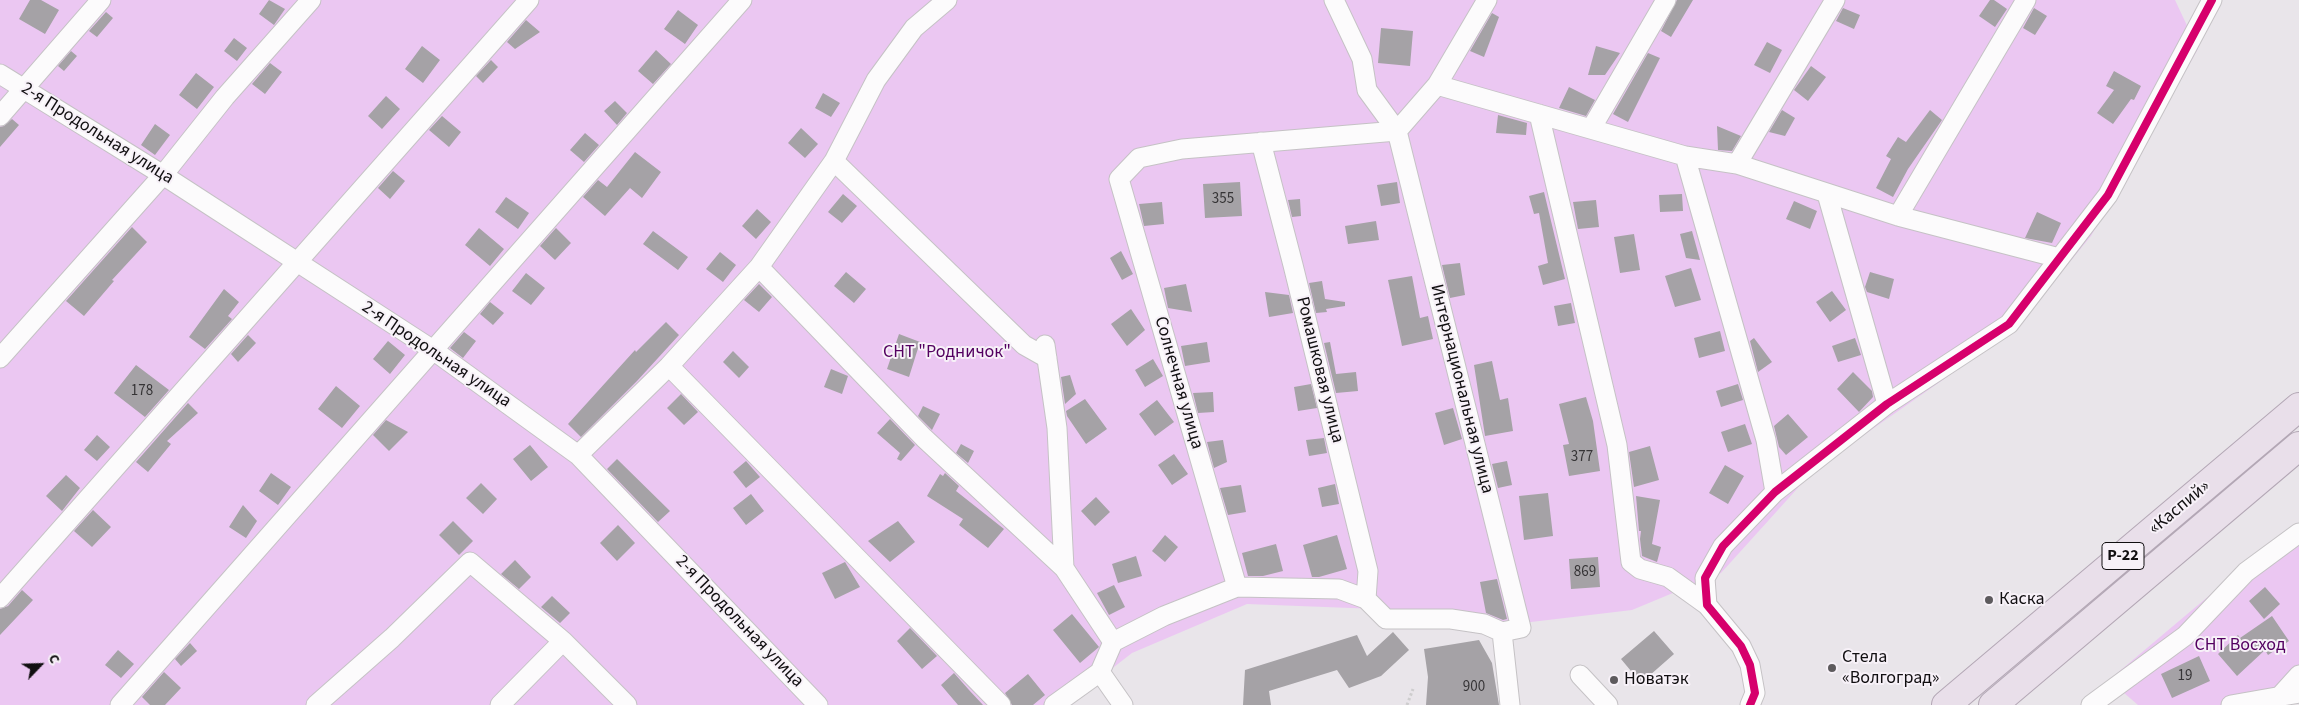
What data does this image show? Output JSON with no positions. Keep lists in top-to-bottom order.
{
  "streets": {
    "highway": ["«Каспий»", "Р-22"],
    "street": [
      "2-я Продольная улица",
      "Ромашковая улица",
      "Солнечная улица",
      "Интернациональная улица"
    ]
  },
  "crossings": [
    ["Ромашковая улица", "Солнечная улица"]
  ],
  "parks": ["СНТ \"Родничок\"", "СНТ Восход"],
  "places": ["Каска", "Стела «Волгоград»", "Новатэк"],
  "house_numbers": [
    "355",
    "178",
    "377",
    "869",
    "19",
    "900"
  ],
  "north": "top right"
}
